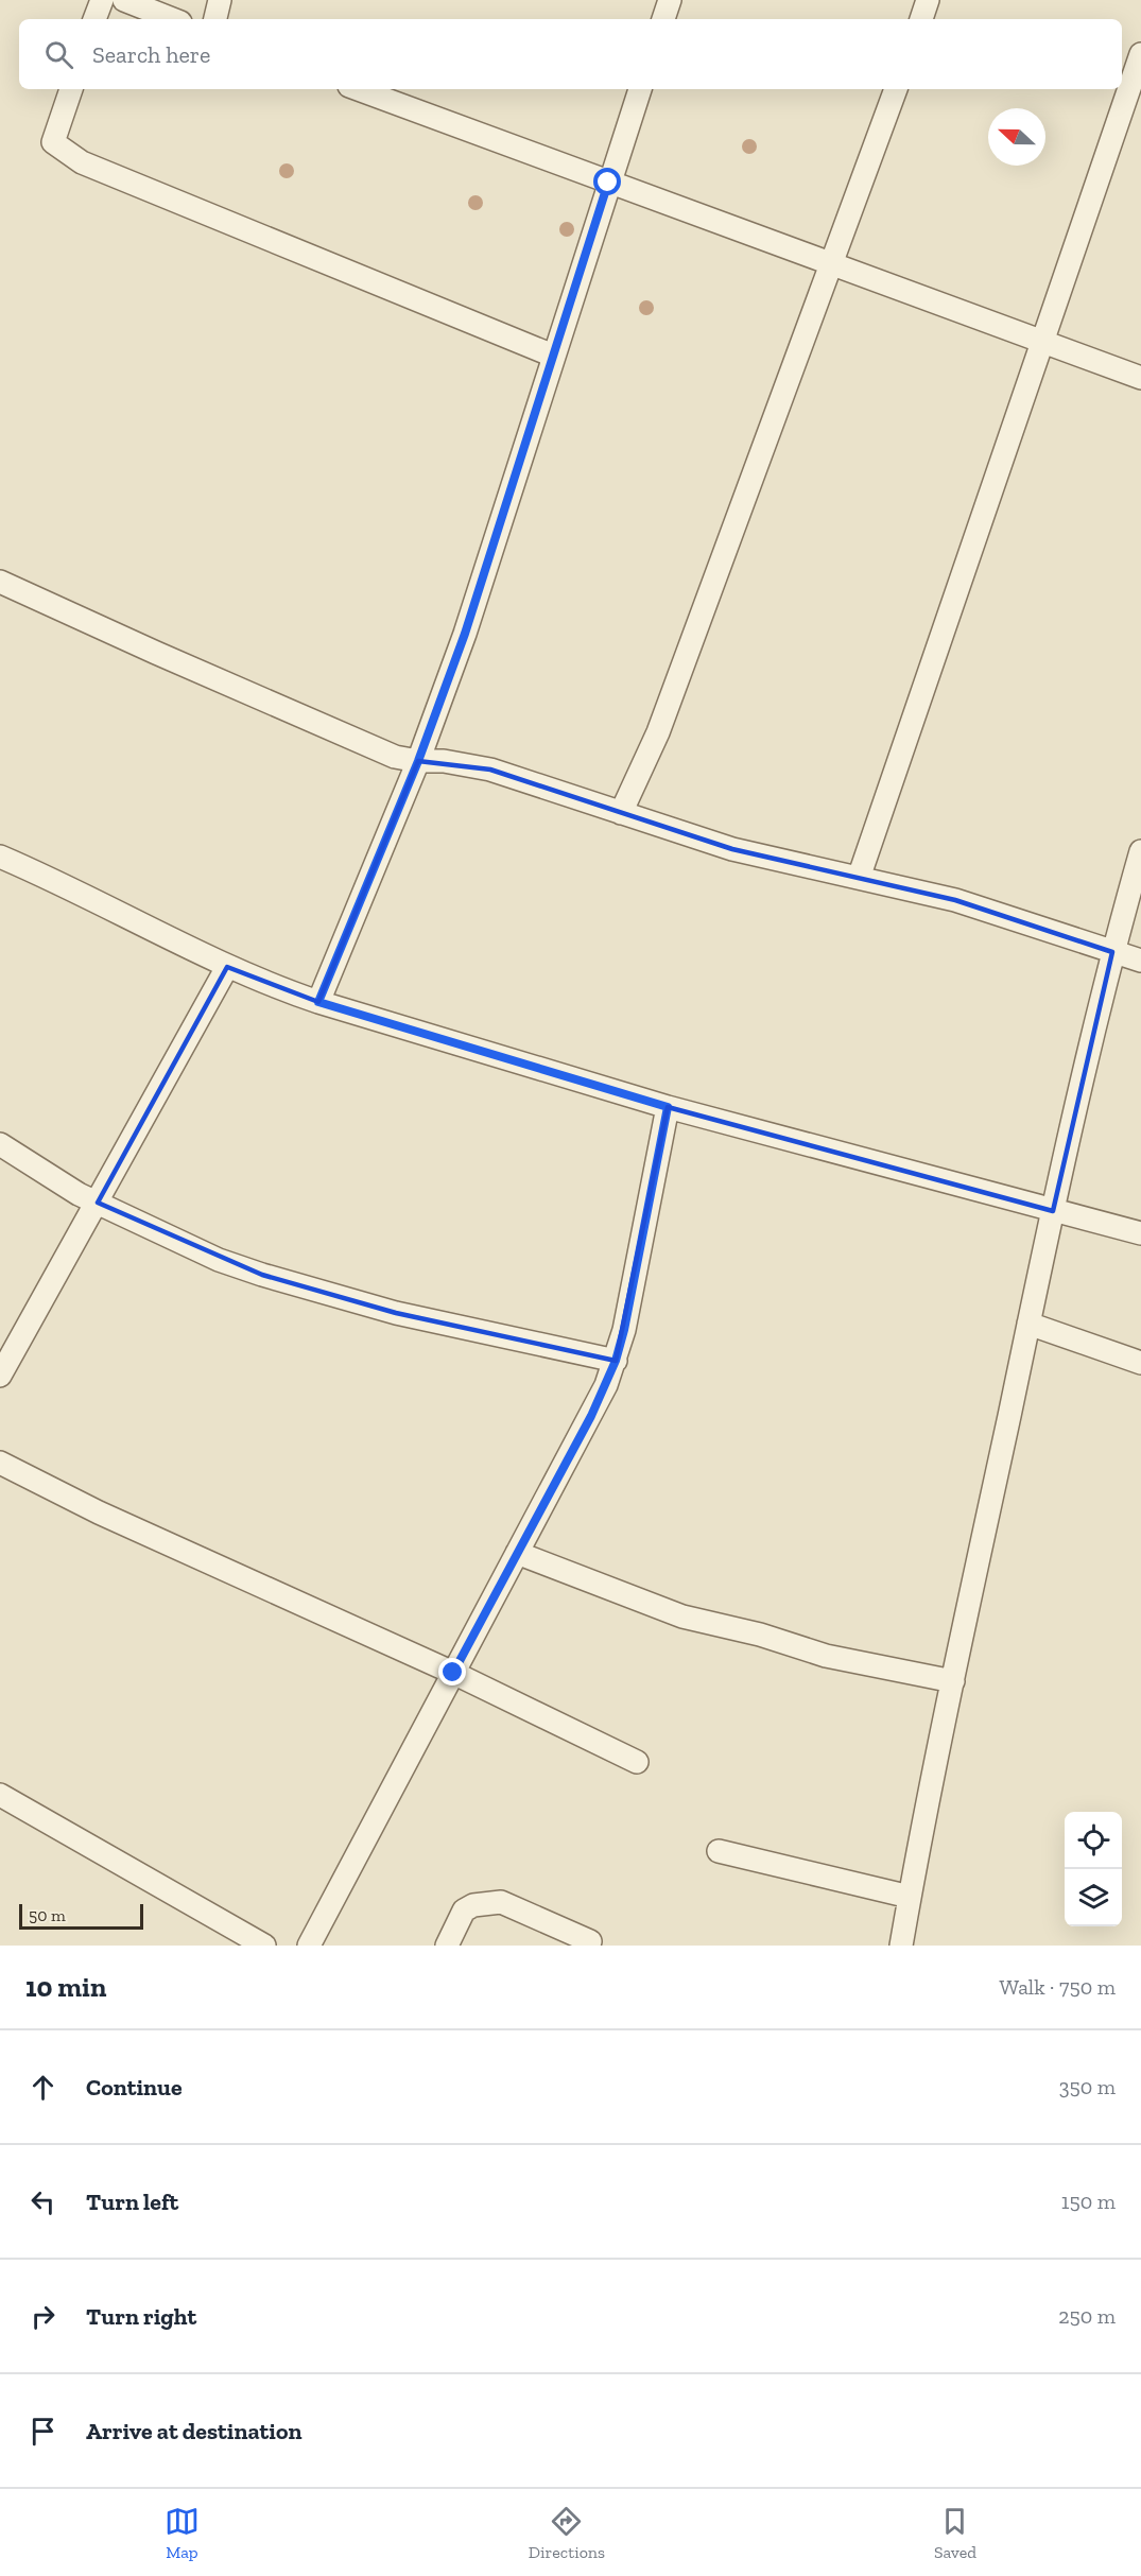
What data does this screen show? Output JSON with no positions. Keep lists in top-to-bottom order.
{
  "scale_bar": "50 m",
  "north": "left",
  "page": {
    "search": "Search here",
    "scale": "50 m",
    "heading": ["10 min", "Walk · 750 m"],
    "list": [
      ["Continue", "350 m"],
      ["Turn left", "150 m"],
      ["Turn right", "250 m"],
      "Arrive at destination"
    ],
    "nav": ["Map", "Directions", "Saved"]
  }
}
